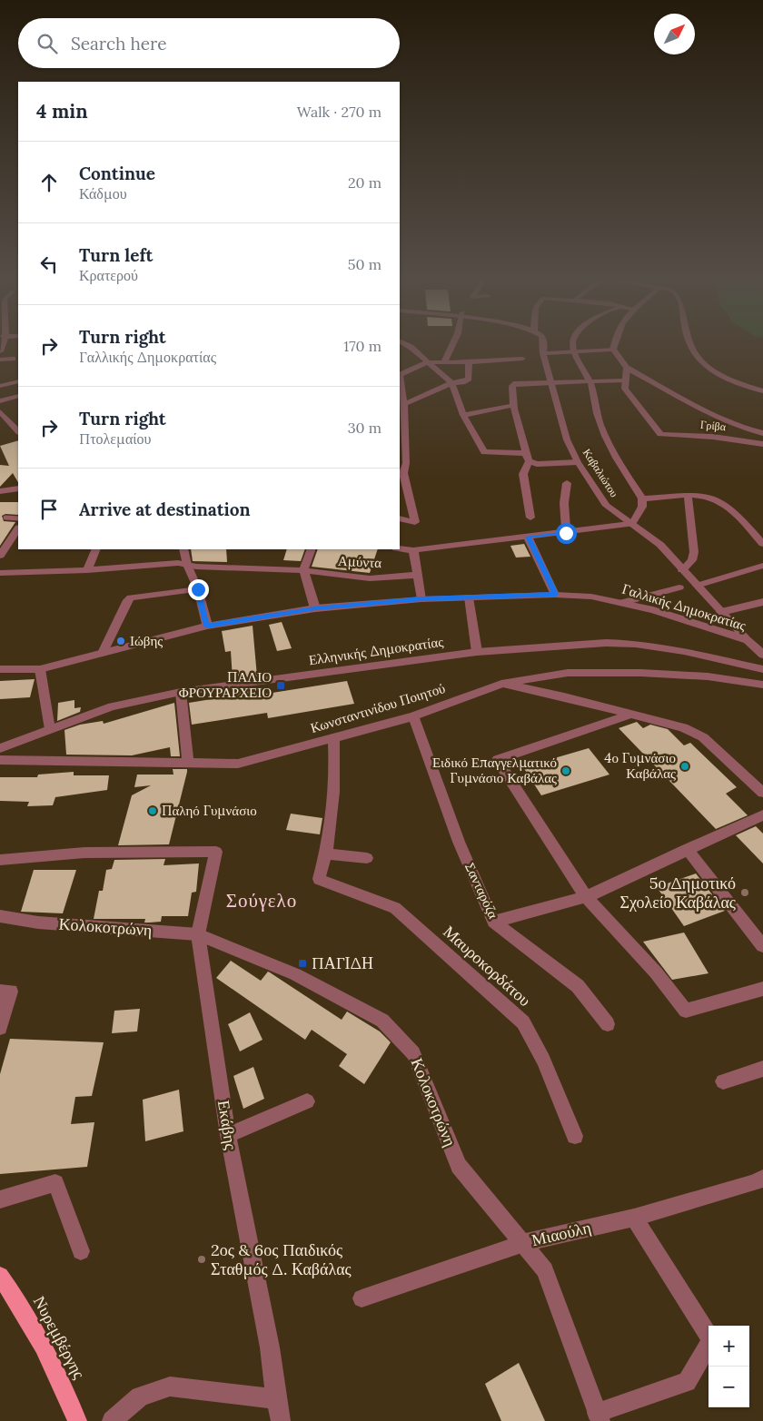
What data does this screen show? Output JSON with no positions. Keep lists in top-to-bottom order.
{
  "streets": {
    "main road": ["Νυρεμβέργης"],
    "street": [
      "Γρίβα",
      "Καβαλιώτου",
      "Αμύντα",
      "Γαλλικής Δημοκρατίας",
      "Ελληνικής Δημοκρατίας",
      "Κωνσταντινίδου Ποιητού",
      "Σανταρόζα",
      "Κολοκοτρώνη",
      "Μαυροκορδάτου",
      "Εκάβης",
      "Μιαούλη"
    ]
  },
  "crossings": [
    ["Καβαλιώτου", "Γαλλικής Δημοκρατίας"],
    ["Κωνσταντινίδου Ποιητού", "Σανταρόζα"],
    ["Κολοκοτρώνη", "Εκάβης"],
    ["Κολοκοτρώνη", "Μιαούλη"]
  ],
  "districts": ["Σούγελο"],
  "places": {
    "other": [
      "Ιώβης",
      "4ο Γυμνάσιο Καβάλας",
      "Ειδικό Επαγγελματικό Γυμνάσιο Καβάλας",
      "Παληό Γυμνάσιο",
      "5ο Δημοτικό Σχολείο Καβάλας",
      "2ος & 6ος Παιδικός Σταθμός Δ. Καβάλας"
    ],
    "transit": ["ΠΑΛΙΟ ΦΡΟΥΡΑΡΧΕΙΟ", "ΠΑΓΙΔΗ"]
  },
  "north": "top right",
  "page": {
    "search": "Search here",
    "heading": ["4 min", "Walk · 270 m"],
    "list": [
      ["Continue", "Κάδμου", "20 m"],
      ["Turn left", "Κρατερού", "50 m"],
      ["Turn right", "Γαλλικής Δημοκρατίας", "170 m"],
      ["Turn right", "Πτολεμαίου", "30 m"],
      "Arrive at destination"
    ],
    "map_buttons": ["+", "−"]
  }
}
